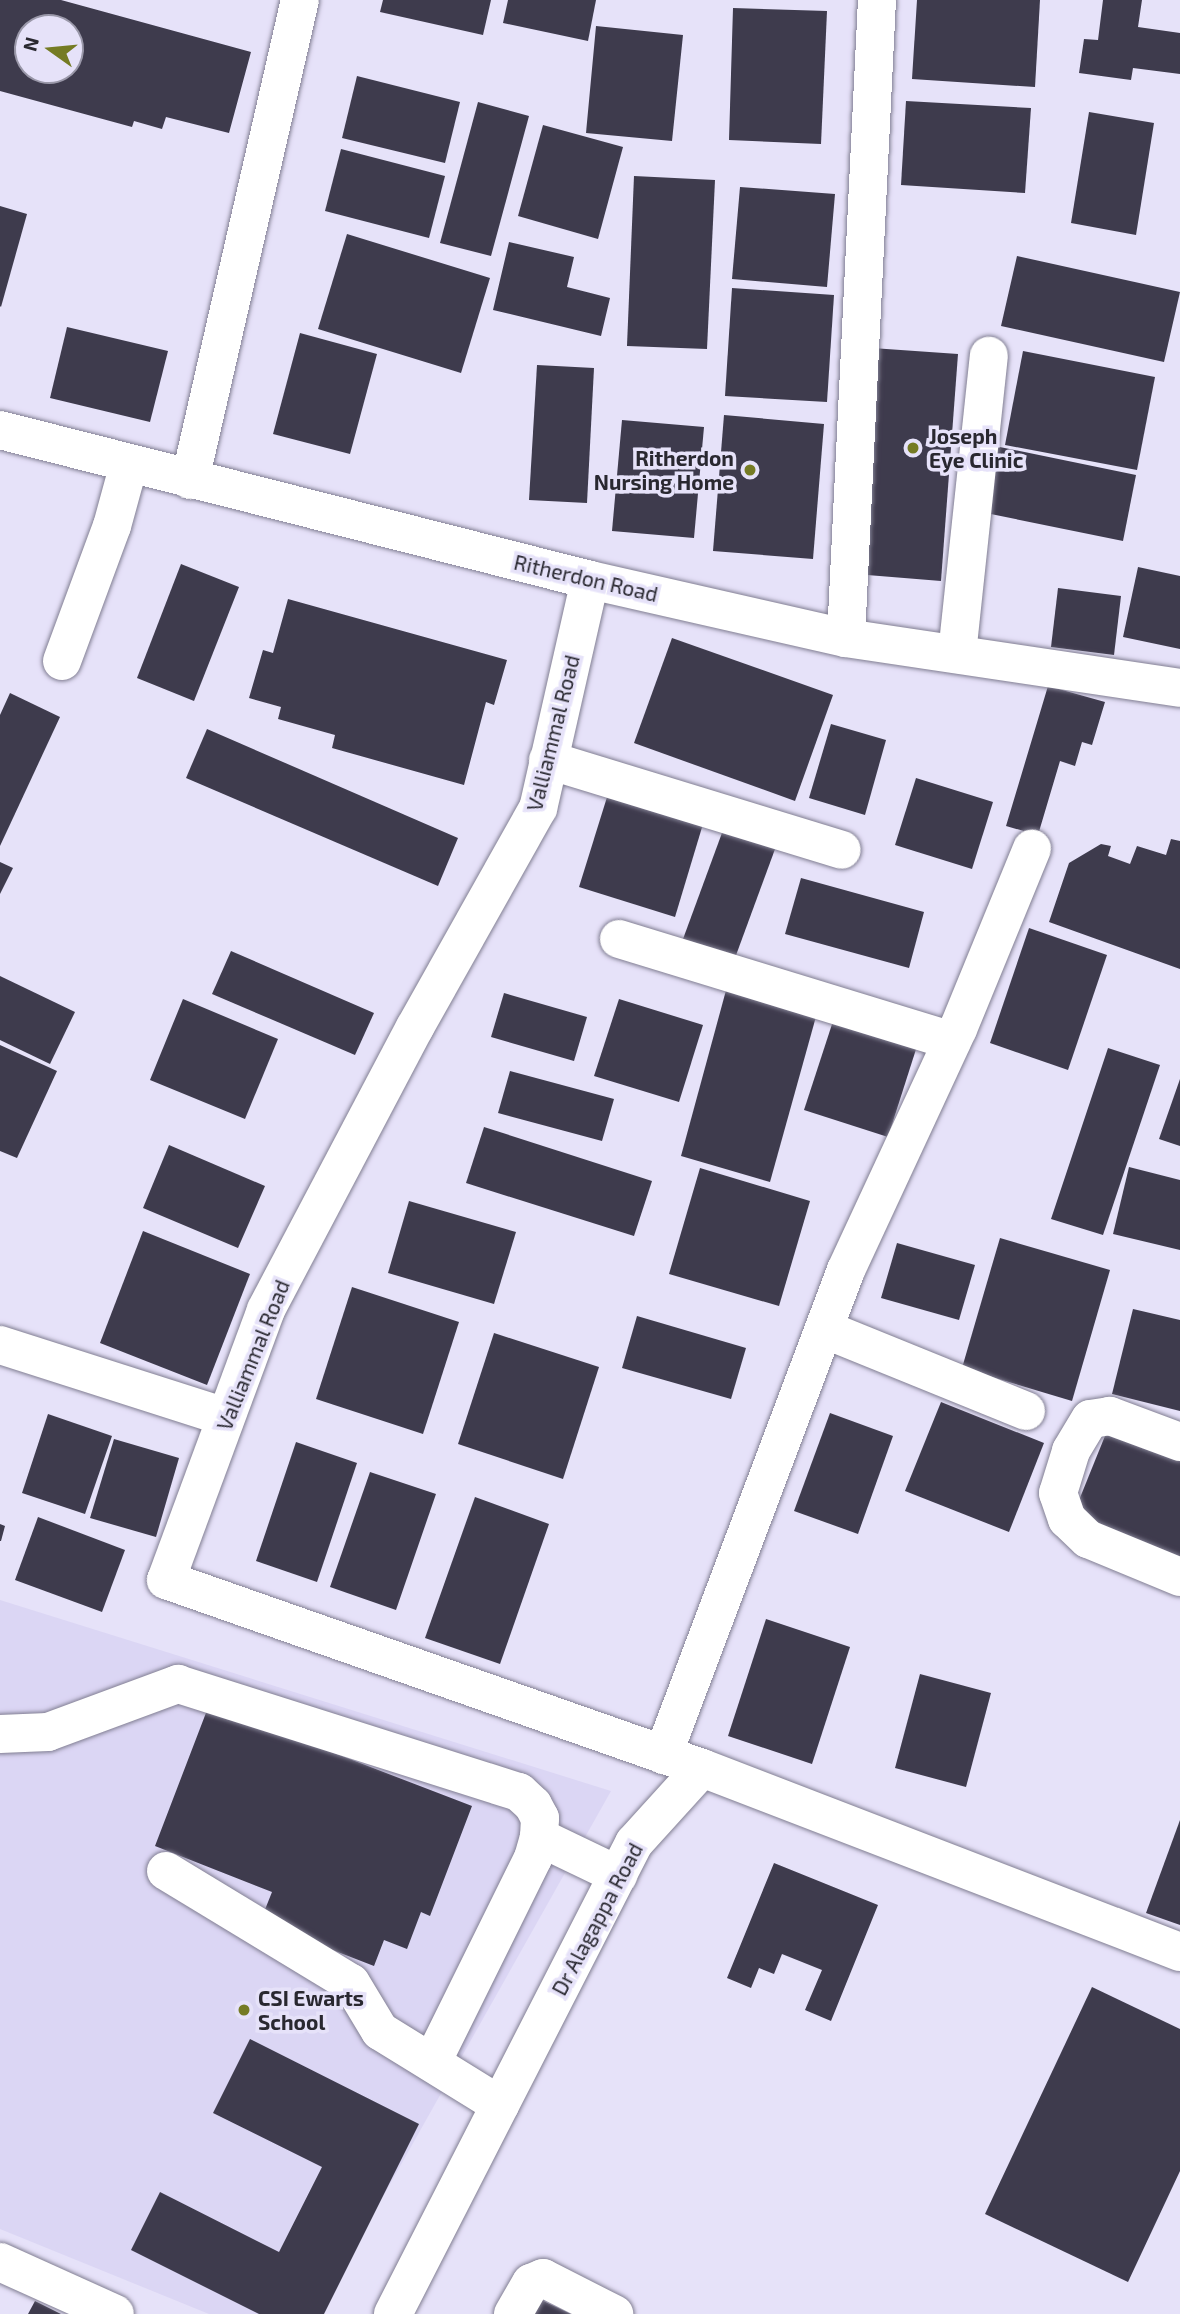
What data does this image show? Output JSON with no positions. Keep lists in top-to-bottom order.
{
  "streets": {
    "street": ["Ritherdon Road", "Valliammal Road", "Dr Alagappa Road"]
  },
  "crossings": [
    ["Ritherdon Road", "Valliammal Road"],
    ["Valliammal Road", "Dr Alagappa Road"]
  ],
  "places": ["Joseph Eye Clinic", "Ritherdon Nursing Home", "CSI Ewarts School"],
  "north": "left"
}
